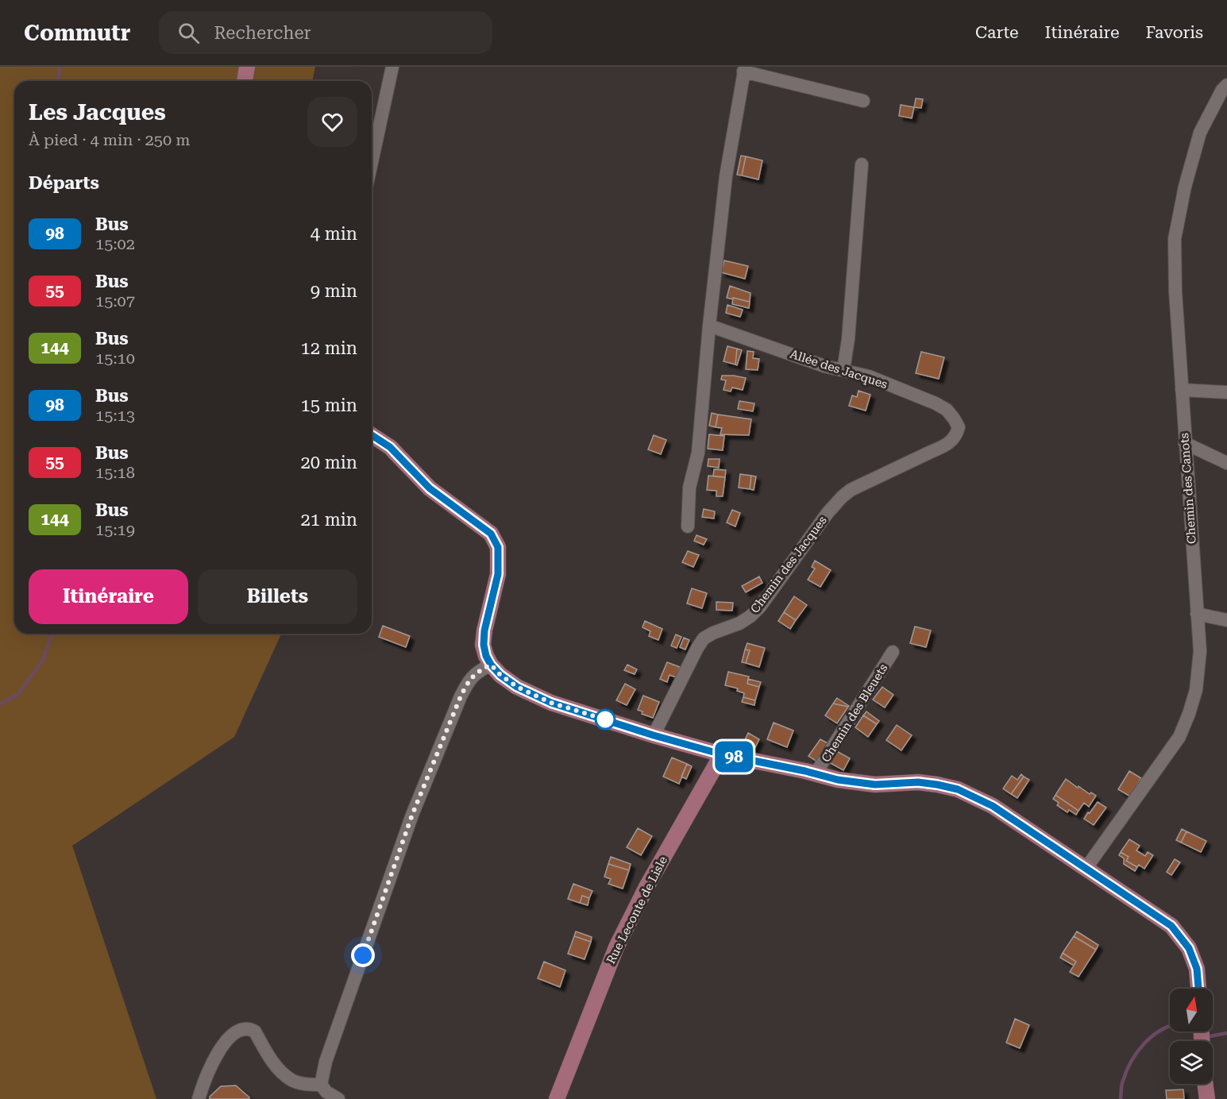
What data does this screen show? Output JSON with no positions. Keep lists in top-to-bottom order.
{
  "streets": {
    "main road": ["Rue Leconte de Lisle"],
    "street": [
      "Allée des Jacques",
      "Chemin des Canots",
      "Chemin des Jacques",
      "Chemin des Bleuets"
    ]
  },
  "crossings": [
    ["Allée des Jacques", "Chemin des Jacques"]
  ],
  "lines": ["bus line 98"],
  "north": "top",
  "page": {
    "header": "Commutr",
    "search": "Rechercher",
    "nav": ["Carte", "Itinéraire", "Favoris"],
    "on_map": "98",
    "heading": [
      ["Les Jacques", "À pied · 4 min · 250 m"],
      "Départs"
    ],
    "list": [
      {
        "mark": "98",
        "name": "Bus",
        "note": "15:02",
        "value": "4 min"
      },
      {
        "mark": "55",
        "name": "Bus",
        "note": "15:07",
        "value": "9 min"
      },
      {
        "mark": "144",
        "name": "Bus",
        "note": "15:10",
        "value": "12 min"
      },
      {
        "mark": "98",
        "name": "Bus",
        "note": "15:13",
        "value": "15 min"
      },
      {
        "mark": "55",
        "name": "Bus",
        "note": "15:18",
        "value": "20 min"
      },
      {
        "mark": "144",
        "name": "Bus",
        "note": "15:19",
        "value": "21 min"
      }
    ],
    "buttons": ["Itinéraire", "Billets"]
  }
}
